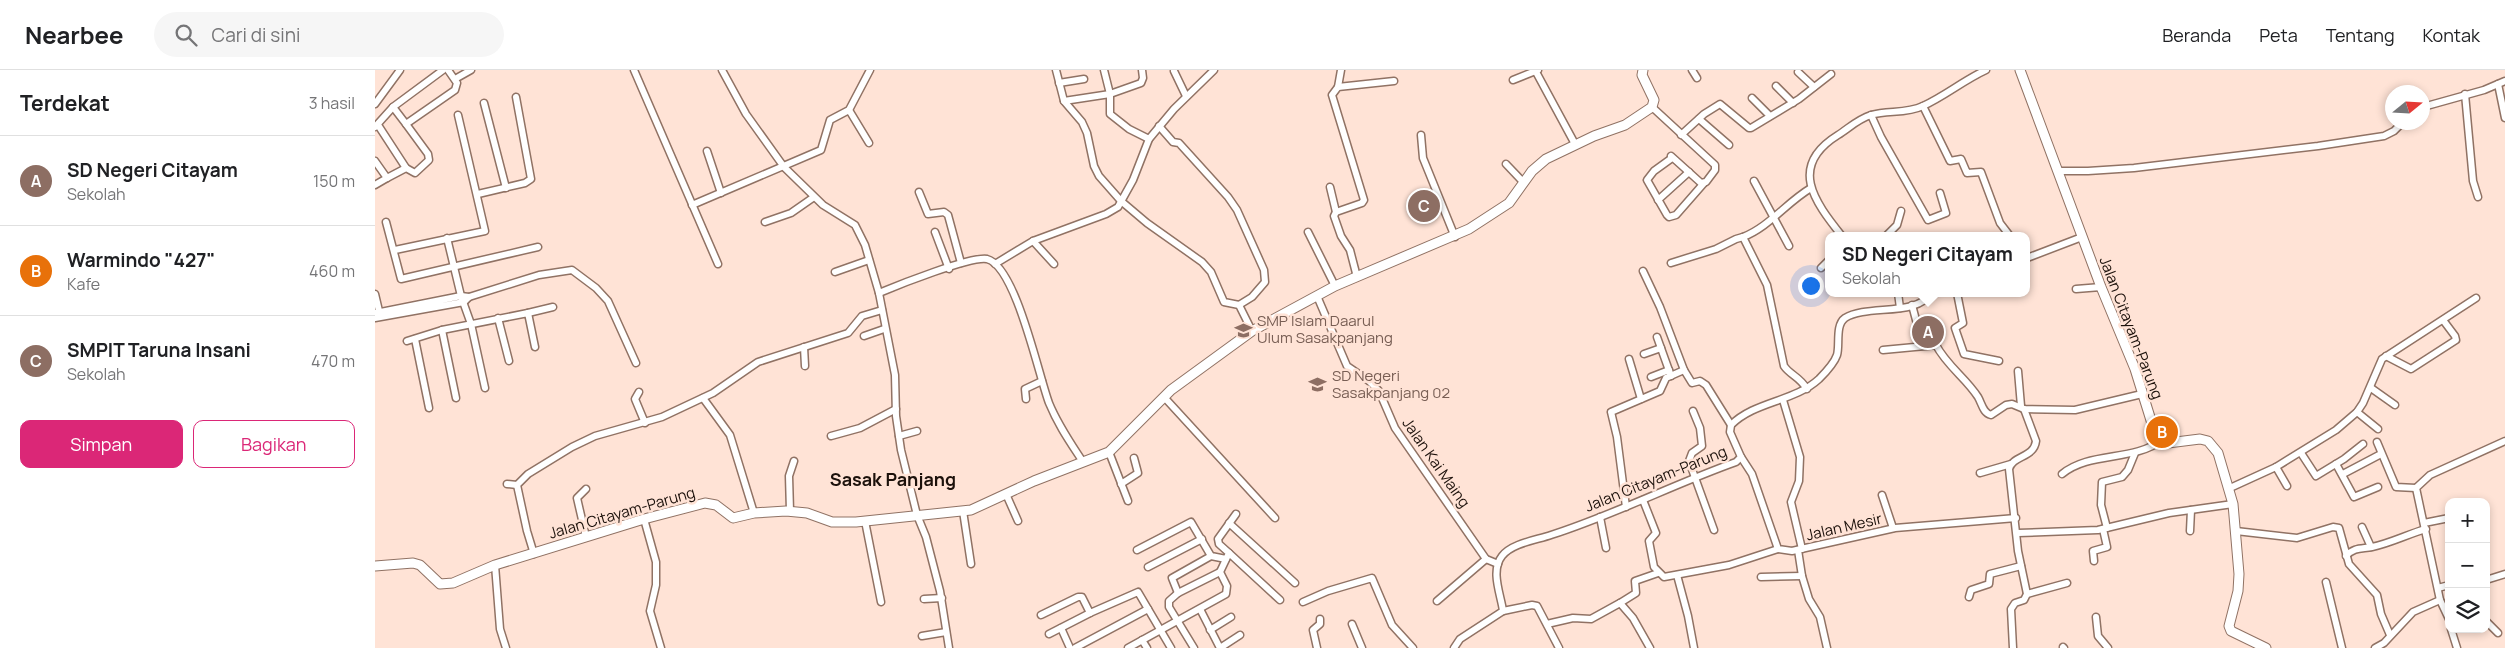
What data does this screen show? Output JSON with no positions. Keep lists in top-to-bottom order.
{
  "streets": {
    "main road": ["Jalan Citayam-Parung"],
    "street": ["Jalan Kai Maing", "Jalan Mesir"]
  },
  "crossings": [
    ["Jalan Citayam-Parung", "Jalan Kai Maing"]
  ],
  "districts": ["Sasak Panjang"],
  "places": {
    "school or university": ["SMP Islam Daarul Ulum Sasakpanjang", "SD Negeri Sasakpanjang 02"]
  },
  "north": "right",
  "page": {
    "header": "Nearbee",
    "search": "Cari di sini",
    "nav": [
      "Beranda",
      "Peta",
      "Tentang",
      "Kontak"
    ],
    "heading": ["Terdekat", "3 hasil"],
    "list": [
      {
        "mark": "A",
        "name": "SD Negeri Citayam",
        "note": "Sekolah",
        "value": "150 m"
      },
      {
        "mark": "B",
        "name": "Warmindo \"427\"",
        "note": "Kafe",
        "value": "460 m"
      },
      {
        "mark": "C",
        "name": "SMPIT Taruna Insani",
        "note": "Sekolah",
        "value": "470 m"
      }
    ],
    "pins": ["C", "A", "B"],
    "popup": ["SD Negeri Citayam", "Sekolah"],
    "buttons": ["Simpan", "Bagikan"],
    "map_buttons": ["+", "−"]
  }
}
